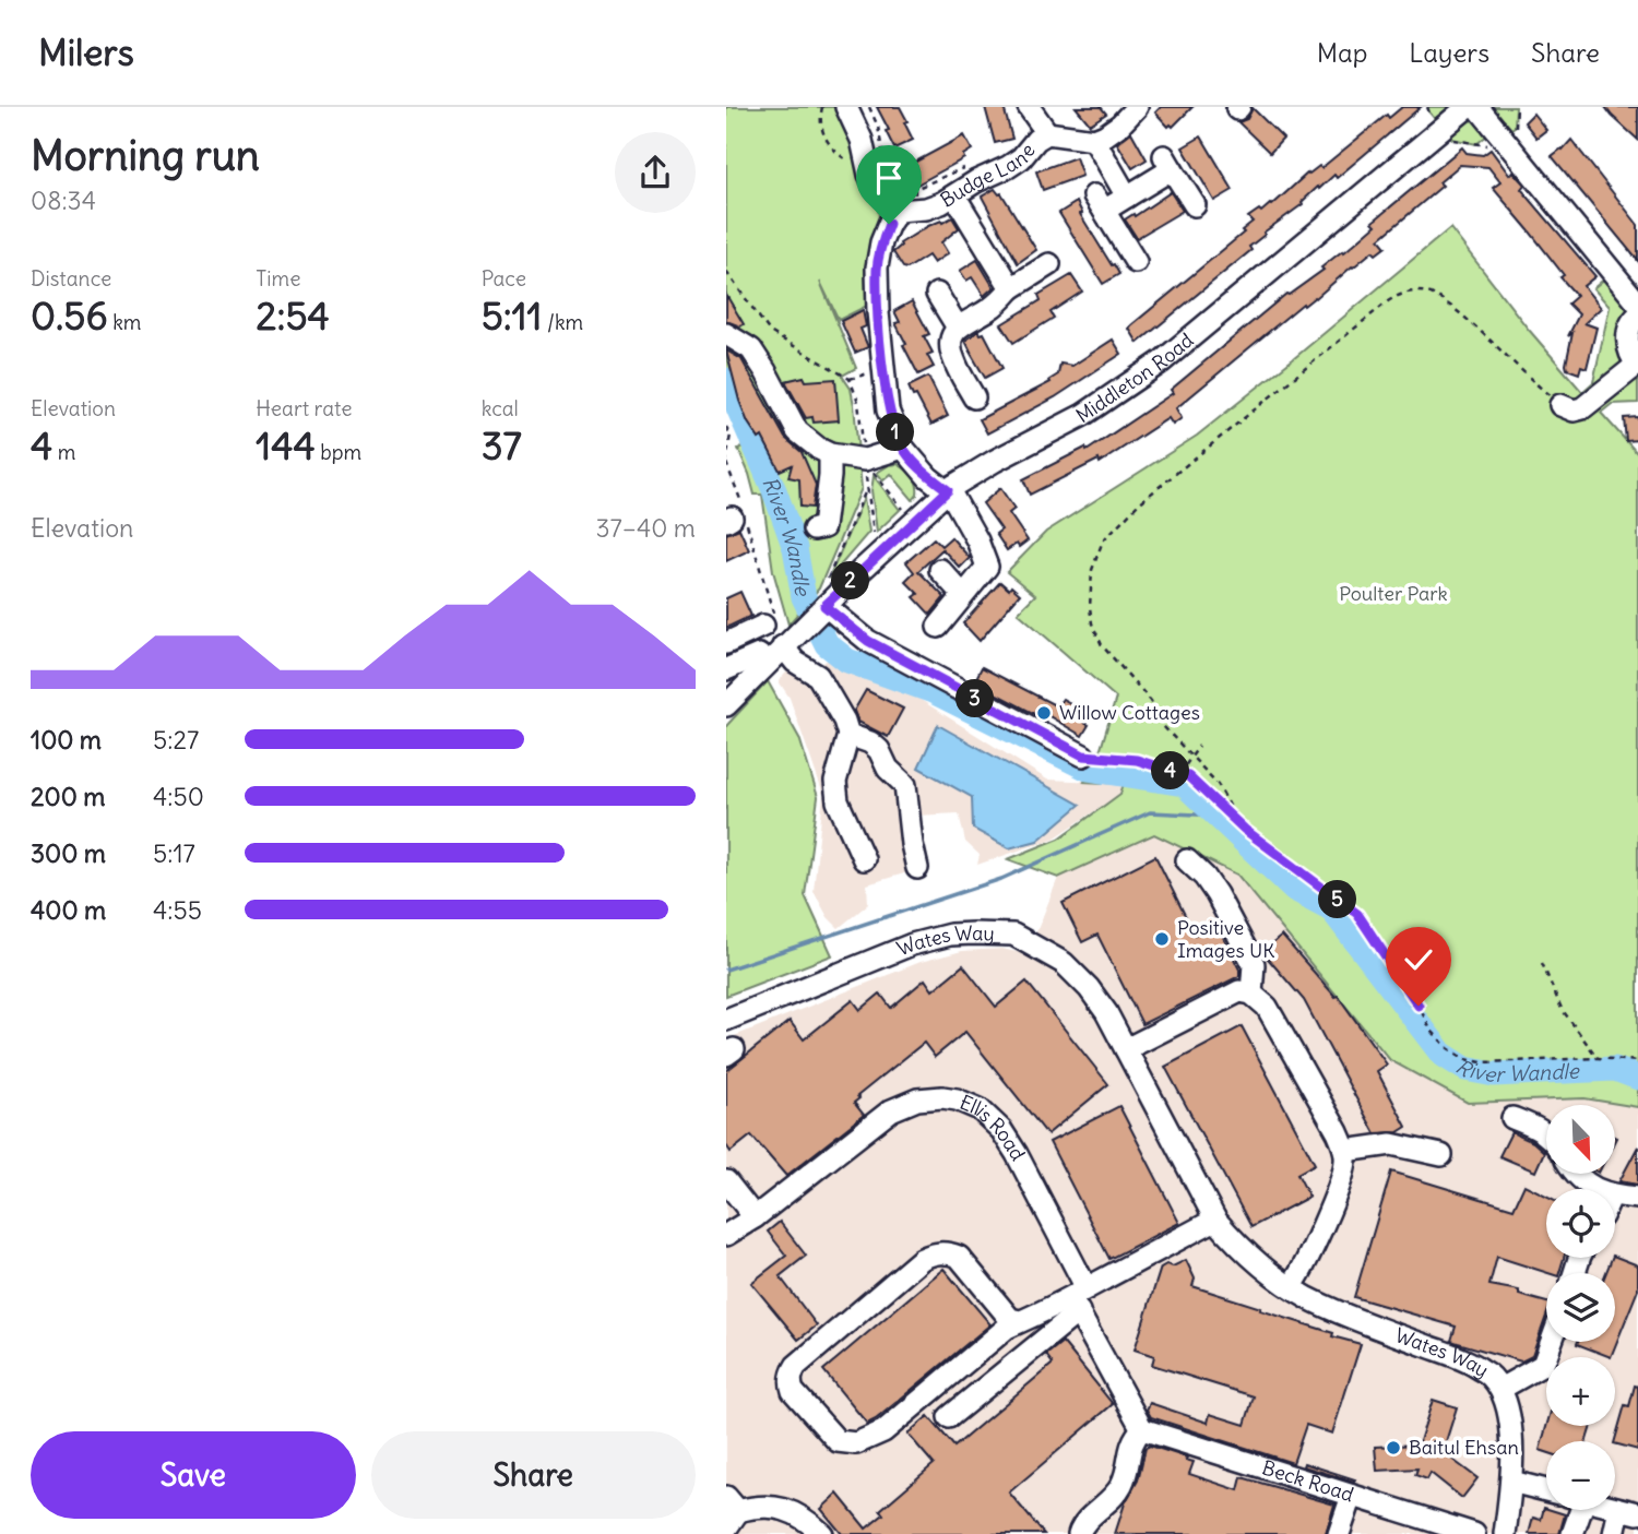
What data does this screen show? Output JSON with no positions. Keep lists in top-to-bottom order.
{
  "streets": {
    "street": [
      "Budge Lane",
      "Middleton Road",
      "Wates Way",
      "Ellis Road",
      "Beck Road"
    ]
  },
  "crossings": [
    ["Ellis Road", "Beck Road"]
  ],
  "water": ["River Wandle"],
  "parks": ["Poulter Park"],
  "places": ["Willow Cottages", "Positive Images UK", "Baitul Ehsan"],
  "north": "bottom right",
  "page": {
    "header": "Milers",
    "nav": ["Map", "Layers", "Share"],
    "heading": ["Morning run", "08:34"],
    "stats": [
      ["Distance", "0.56 km"],
      ["Time", "2:54"],
      ["Pace", "5:11 /km"],
      ["Elevation", "4 m"],
      ["Heart rate", "144 bpm"],
      ["kcal", "37"]
    ],
    "pins": [
      "1",
      "2",
      "3",
      "4",
      "5"
    ],
    "chart": ["Elevation", "37–40 m"],
    "list": [
      {
        "name": "100 m",
        "note": "5:27"
      },
      {
        "name": "200 m",
        "note": "4:50"
      },
      {
        "name": "300 m",
        "note": "5:17"
      },
      {
        "name": "400 m",
        "note": "4:55"
      }
    ],
    "map_buttons": ["+", "−"],
    "buttons": ["Save", "Share"]
  }
}
